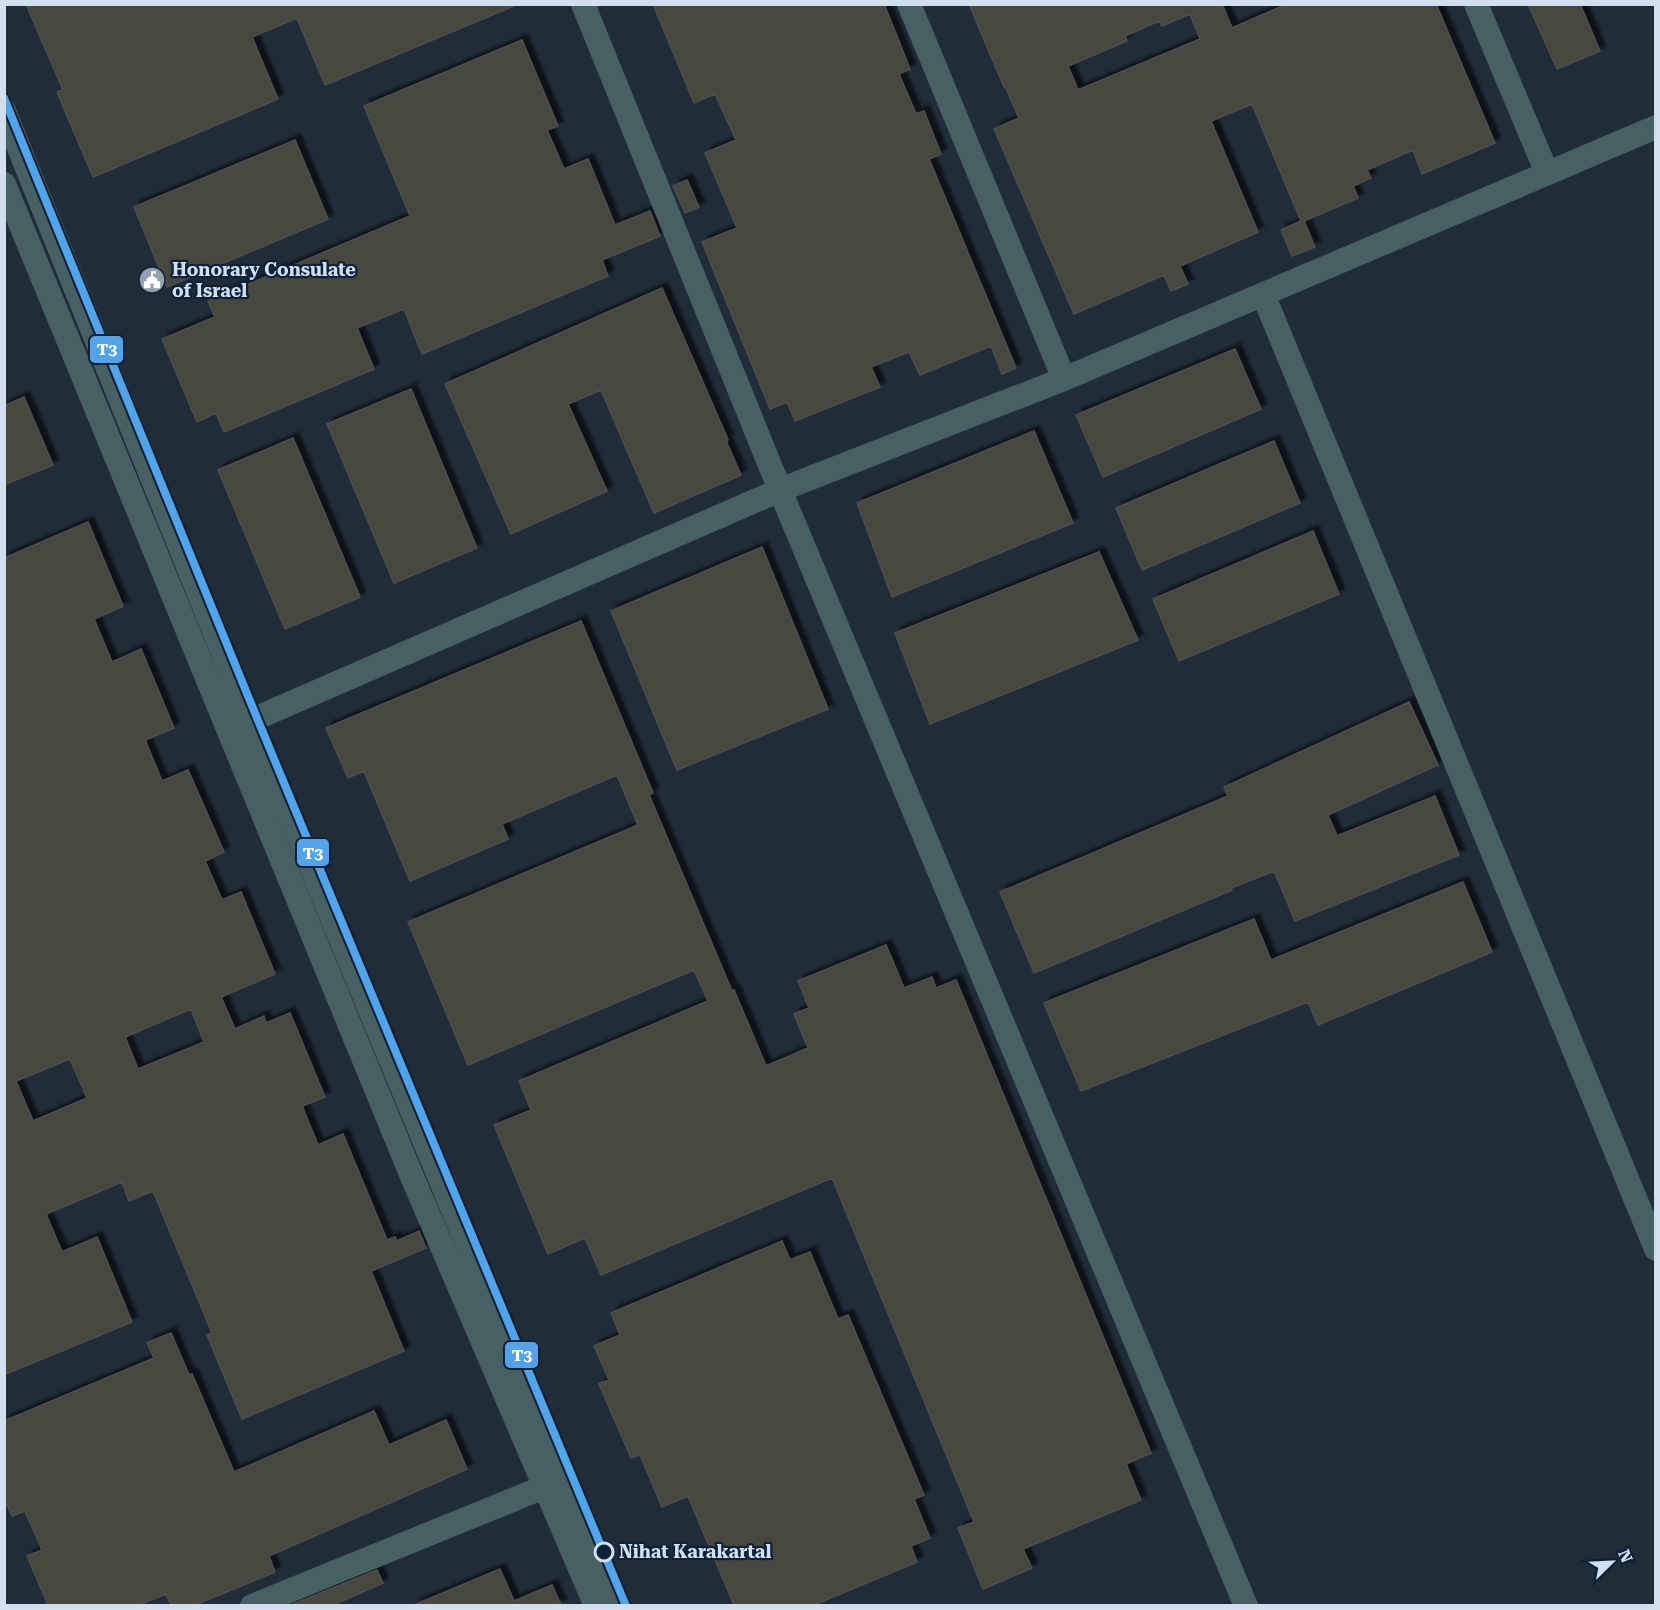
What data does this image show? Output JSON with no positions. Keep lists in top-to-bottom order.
{
  "places": {
    "public building": ["Honorary Consulate of Israel"],
    "other": ["Nihat Karakartal"]
  },
  "lines": ["transit line T3"],
  "north": "top right"
}
